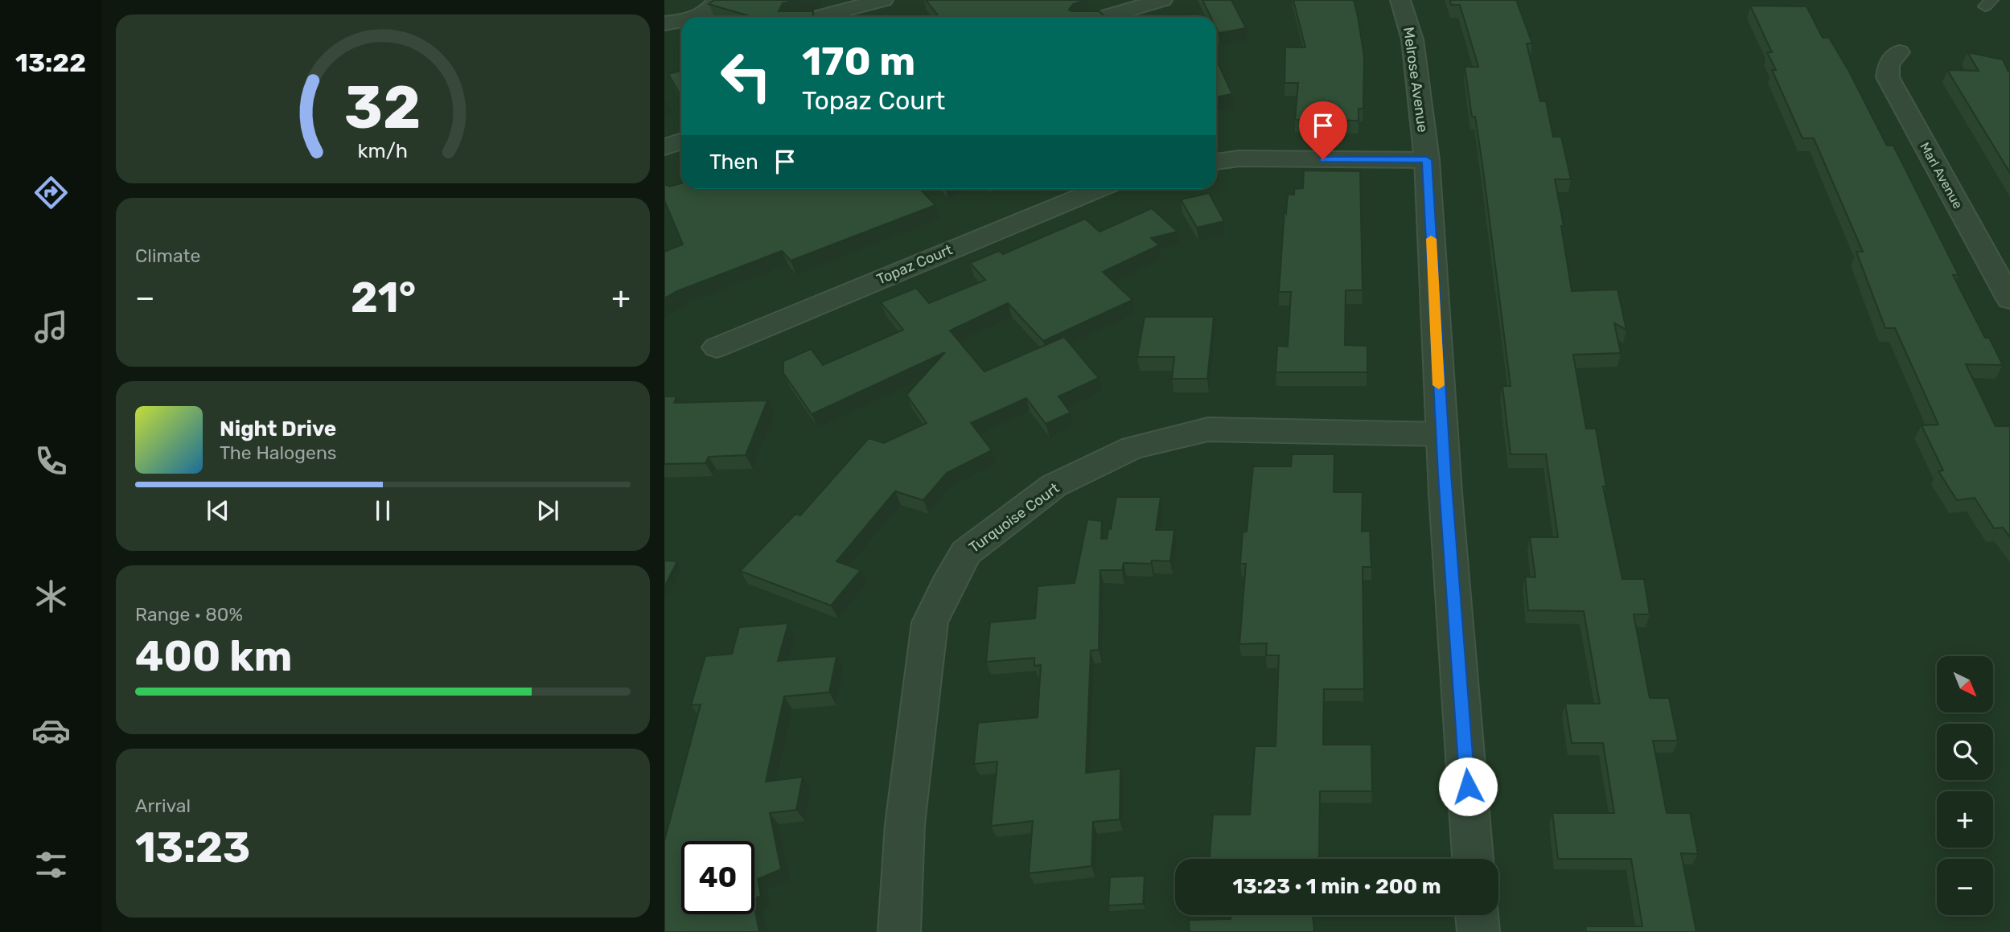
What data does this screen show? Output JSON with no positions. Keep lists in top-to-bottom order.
{
  "streets": {
    "street": [
      "Melrose Avenue",
      "Marl Avenue",
      "Topaz Court",
      "Turquoise Court"
    ]
  },
  "crossings": [
    ["Melrose Avenue", "Turquoise Court"]
  ],
  "north": "bottom right",
  "page": {
    "tabs": "13:22",
    "turn": ["170 m", "Topaz Court"],
    "then": "Then",
    "tile": [
      "Climate",
      ["Range · 80%", "400 km"],
      ["Arrival", "13:23"]
    ],
    "heat": ["−", "21°", "+"],
    "song": ["Night Drive", "The Halogens"],
    "map_buttons": ["+", "−"],
    "limit": "40",
    "trip": "13:23 · 1 min · 200 m",
    "gauge": ["32", "km/h"]
  }
}
